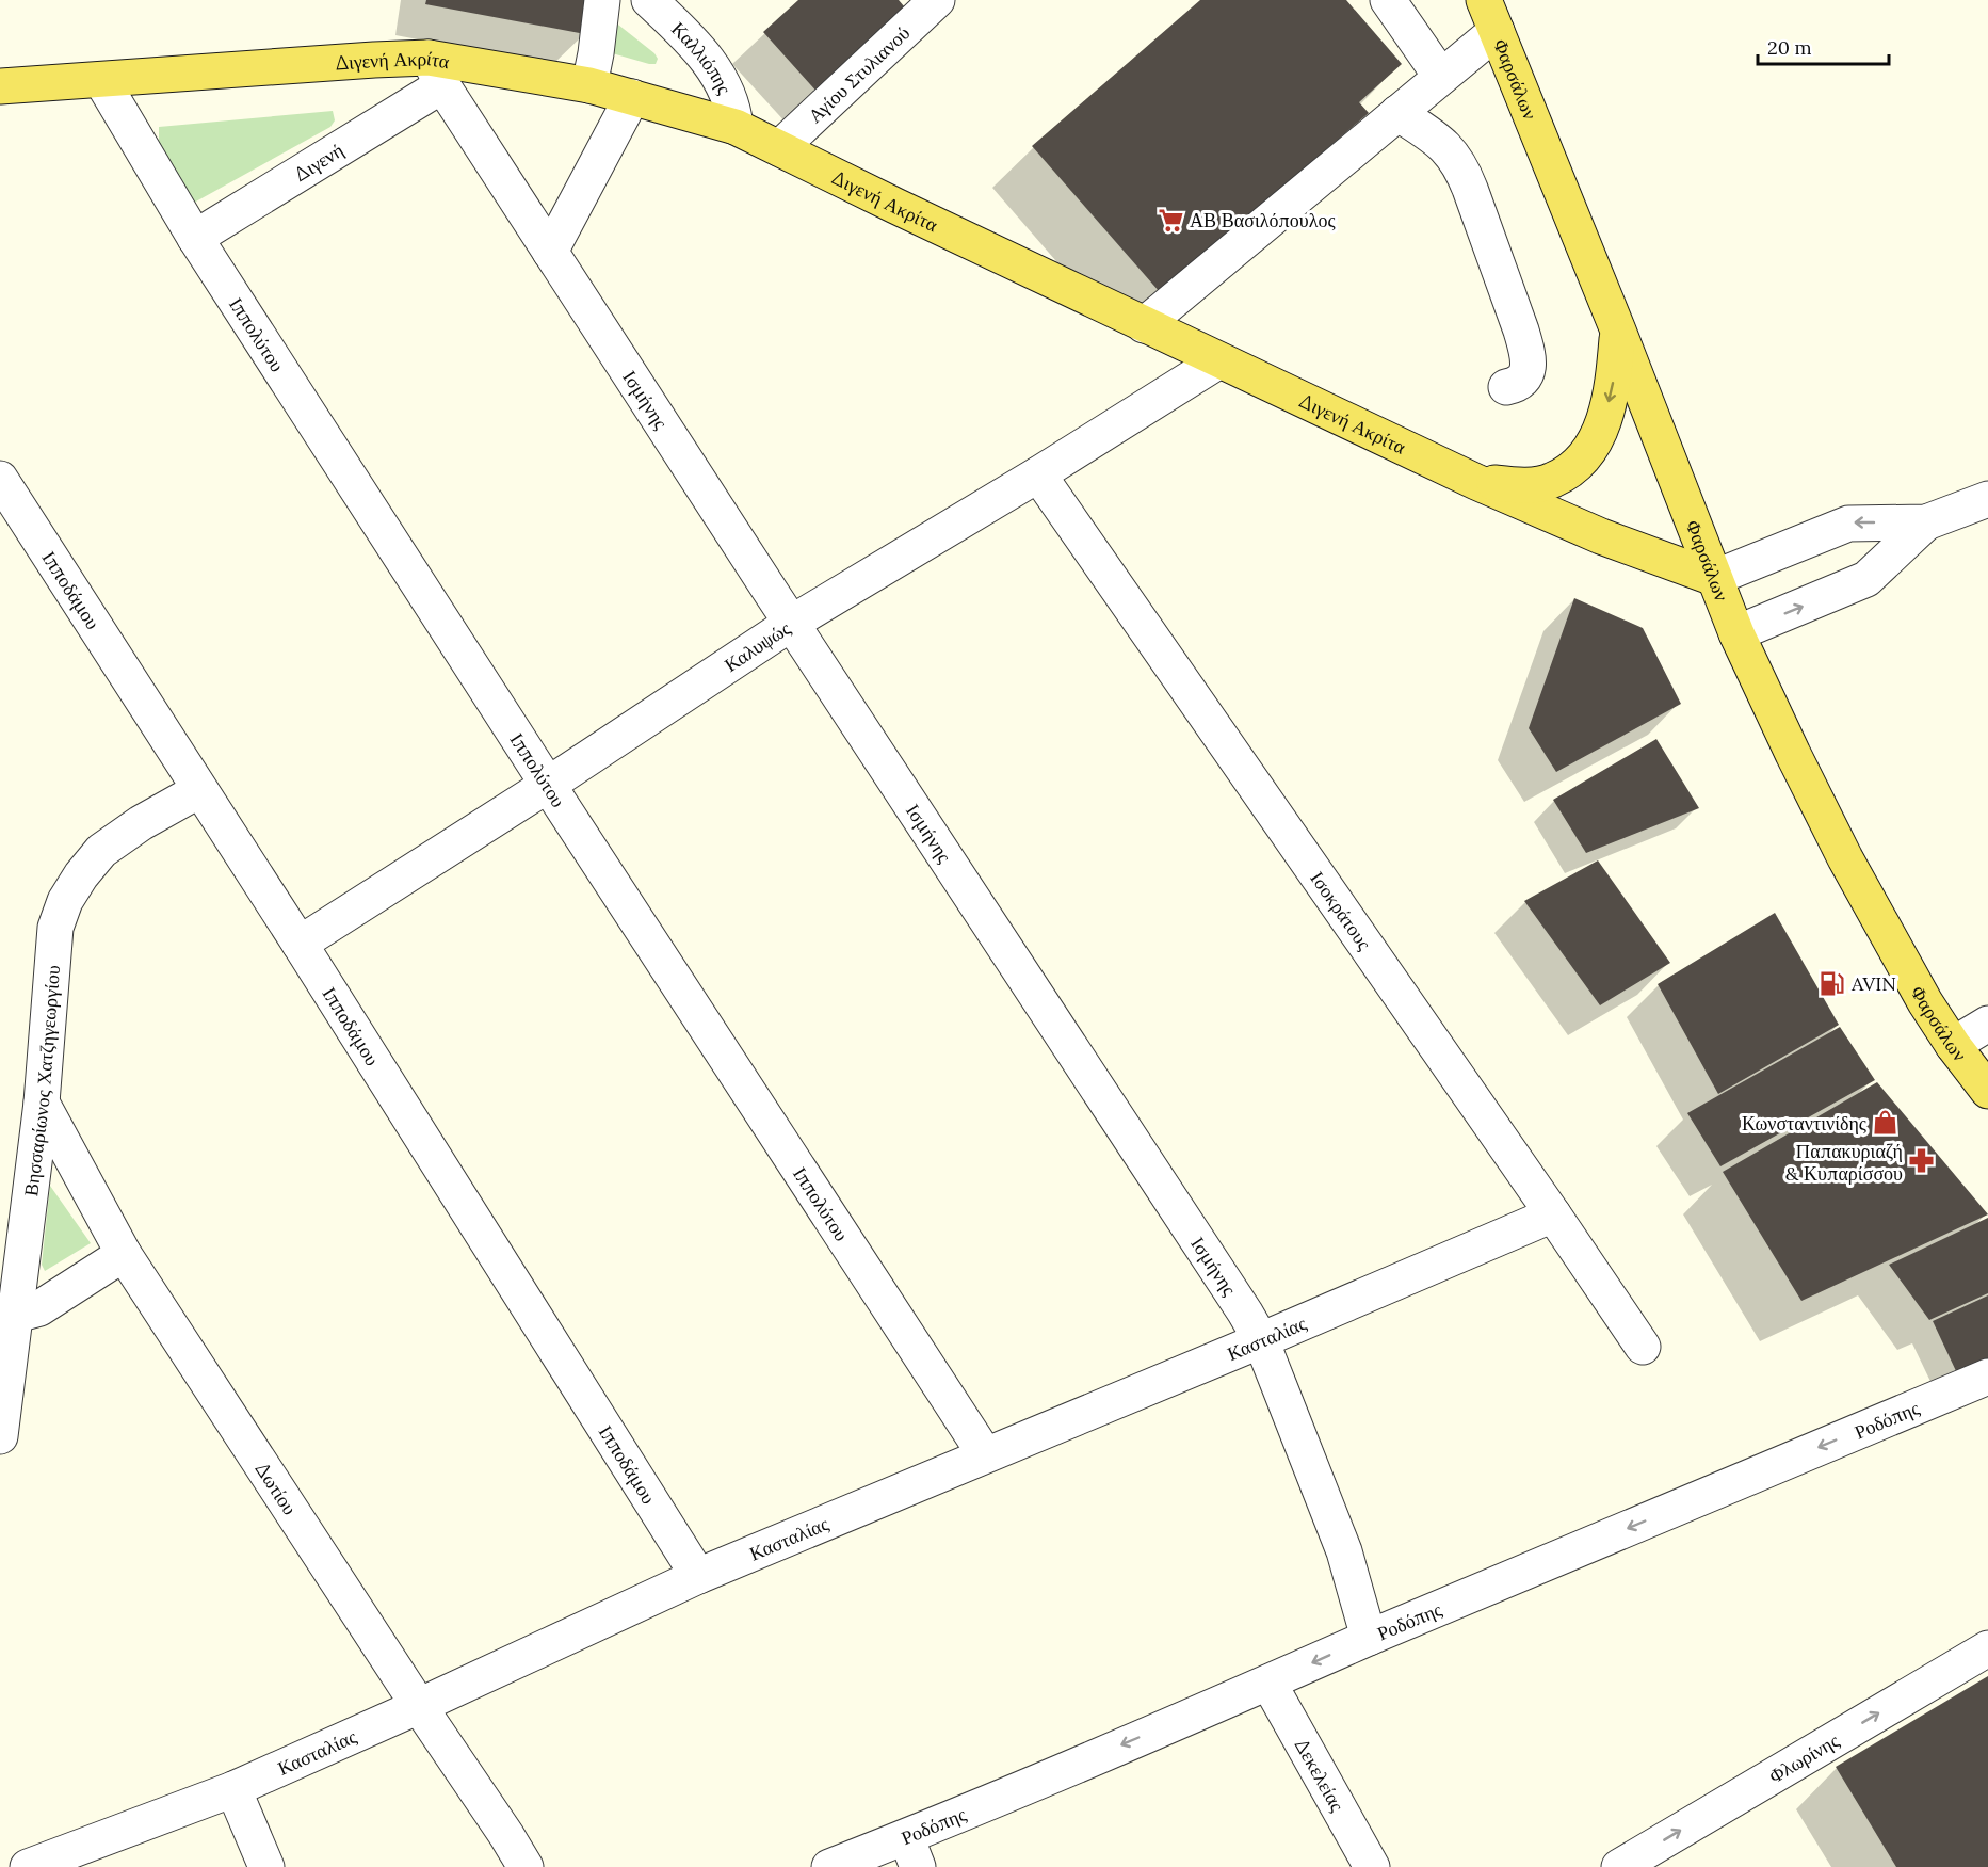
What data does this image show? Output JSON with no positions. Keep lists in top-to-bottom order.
{
  "streets": {
    "main road": ["Διγενή Ακρίτα", "Φαρσάλων"],
    "street": [
      "Καλλιόπης",
      "Αγίου Στυλιανού",
      "Διγενή",
      "Ιππολύτου",
      "Ισμήνης",
      "Ιπποδάμου",
      "Καλυψώς",
      "Ισοκράτους",
      "Βησσαρίωνος Χατζηγεωργίου",
      "Κασταλίας",
      "Ροδόπης",
      "Δωτίου",
      "Φλωρίνης",
      "Δεκελείας"
    ]
  },
  "crossings": [
    ["Καλλιόπης", "Διγενή Ακρίτα"],
    ["Διγενή Ακρίτα", "Αγίου Στυλιανού"],
    ["Διγενή Ακρίτα", "Φαρσάλων"],
    ["Διγενή Ακρίτα", "Διγενή"],
    ["Διγενή Ακρίτα", "Ιππολύτου"],
    ["Διγενή Ακρίτα", "Ισμήνης"],
    ["Διγενή Ακρίτα", "Καλυψώς"],
    ["Διγενή", "Ιππολύτου"],
    ["Διγενή", "Ισμήνης"],
    ["Ιππολύτου", "Καλυψώς"],
    ["Ιππολύτου", "Κασταλίας"],
    ["Ισμήνης", "Καλυψώς"],
    ["Ισμήνης", "Κασταλίας"],
    ["Ισμήνης", "Ροδόπης"],
    ["Ιπποδάμου", "Καλυψώς"],
    ["Ιπποδάμου", "Βησσαρίωνος Χατζηγεωργίου"],
    ["Ιπποδάμου", "Κασταλίας"],
    ["Καλυψώς", "Ισοκράτους"],
    ["Ισοκράτους", "Κασταλίας"],
    ["Βησσαρίωνος Χατζηγεωργίου", "Δωτίου"],
    ["Κασταλίας", "Δωτίου"],
    ["Ροδόπης", "Δεκελείας"]
  ],
  "one_way": ["Ροδόπης", "Φλωρίνης"],
  "places": {
    "supermarket": ["ΑΒ Βασιλόπουλος"],
    "fuel station": ["AVIN"],
    "shop": ["Κωνσταντινίδης"],
    "pharmacy": ["Παπακυριαζή & Κυπαρίσσου"]
  },
  "scale_bar": "20 m"
}
